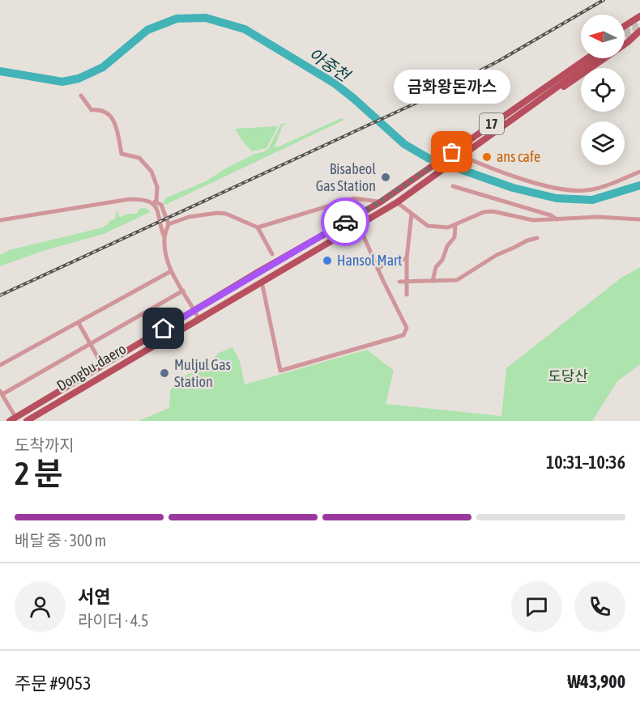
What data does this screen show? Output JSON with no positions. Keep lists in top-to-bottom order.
{
  "streets": {
    "main road": ["17", "Dongbu-daero"]
  },
  "crossings": [
    ["17", "Dongbu-daero"]
  ],
  "water": ["아중천"],
  "parks": ["도당산"],
  "places": [
    "금화왕돈까스",
    "ans cafe",
    "Bisabeol Gas Station",
    "Hansol Mart",
    "Muljul Gas Station"
  ],
  "north": "left",
  "page": {
    "bubble": "금화왕돈까스",
    "heading": ["2 분", "도착까지", "10:31–10:36"],
    "panel": [
      "서연",
      "라이더 · 4.5",
      "주문 #9053",
      "₩43,900"
    ],
    "bar": "배달 중 · 300 m"
  }
}
